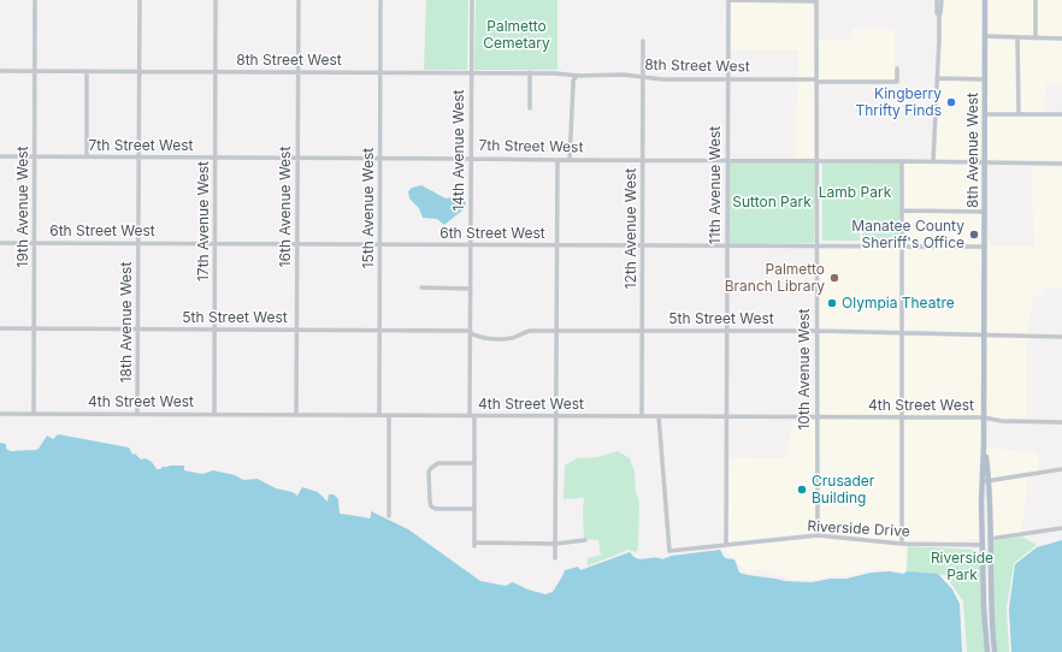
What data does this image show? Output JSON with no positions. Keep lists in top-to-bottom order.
{
  "streets": {
    "main road": ["8th Avenue West"],
    "street": [
      "8th Street West",
      "7th Street West",
      "14th Avenue West",
      "11th Avenue West",
      "19th Avenue West",
      "16th Avenue West",
      "15th Avenue West",
      "17th Avenue West",
      "12th Avenue West",
      "6th Street West",
      "5th Street West",
      "18th Avenue West",
      "10th Avenue West",
      "4th Street West",
      "Riverside Drive"
    ]
  },
  "crossings": [
    ["8th Street West", "14th Avenue West"],
    ["8th Street West", "11th Avenue West"],
    ["8th Street West", "19th Avenue West"],
    ["8th Street West", "16th Avenue West"],
    ["8th Street West", "15th Avenue West"],
    ["8th Street West", "17th Avenue West"],
    ["8th Street West", "12th Avenue West"],
    ["8th Street West", "18th Avenue West"],
    ["8th Street West", "10th Avenue West"],
    ["7th Street West", "14th Avenue West"],
    ["7th Street West", "8th Avenue West"],
    ["7th Street West", "11th Avenue West"],
    ["7th Street West", "19th Avenue West"],
    ["7th Street West", "16th Avenue West"],
    ["7th Street West", "15th Avenue West"],
    ["7th Street West", "17th Avenue West"],
    ["7th Street West", "12th Avenue West"],
    ["7th Street West", "18th Avenue West"],
    ["7th Street West", "10th Avenue West"],
    ["14th Avenue West", "6th Street West"],
    ["14th Avenue West", "5th Street West"],
    ["14th Avenue West", "4th Street West"],
    ["8th Avenue West", "6th Street West"],
    ["8th Avenue West", "5th Street West"],
    ["8th Avenue West", "4th Street West"],
    ["8th Avenue West", "Riverside Drive"],
    ["11th Avenue West", "6th Street West"],
    ["11th Avenue West", "5th Street West"],
    ["11th Avenue West", "4th Street West"],
    ["11th Avenue West", "Riverside Drive"],
    ["19th Avenue West", "6th Street West"],
    ["19th Avenue West", "5th Street West"],
    ["19th Avenue West", "4th Street West"],
    ["16th Avenue West", "6th Street West"],
    ["16th Avenue West", "5th Street West"],
    ["16th Avenue West", "4th Street West"],
    ["15th Avenue West", "6th Street West"],
    ["15th Avenue West", "5th Street West"],
    ["15th Avenue West", "4th Street West"],
    ["17th Avenue West", "6th Street West"],
    ["17th Avenue West", "5th Street West"],
    ["17th Avenue West", "4th Street West"],
    ["12th Avenue West", "6th Street West"],
    ["12th Avenue West", "5th Street West"],
    ["12th Avenue West", "4th Street West"],
    ["6th Street West", "18th Avenue West"],
    ["6th Street West", "10th Avenue West"],
    ["5th Street West", "18th Avenue West"],
    ["5th Street West", "10th Avenue West"],
    ["18th Avenue West", "4th Street West"],
    ["10th Avenue West", "4th Street West"],
    ["10th Avenue West", "Riverside Drive"],
    ["4th Street West", "Riverside Drive"]
  ],
  "parks": [
    "Palmetto Cemetary",
    "Lamb Park",
    "Sutton Park",
    "Riverside Park"
  ],
  "places": [
    "Kingberry Thrifty Finds",
    "Manatee County Sheriff's Office",
    "Palmetto Branch Library",
    "Olympia Theatre",
    "Crusader Building"
  ]
}
